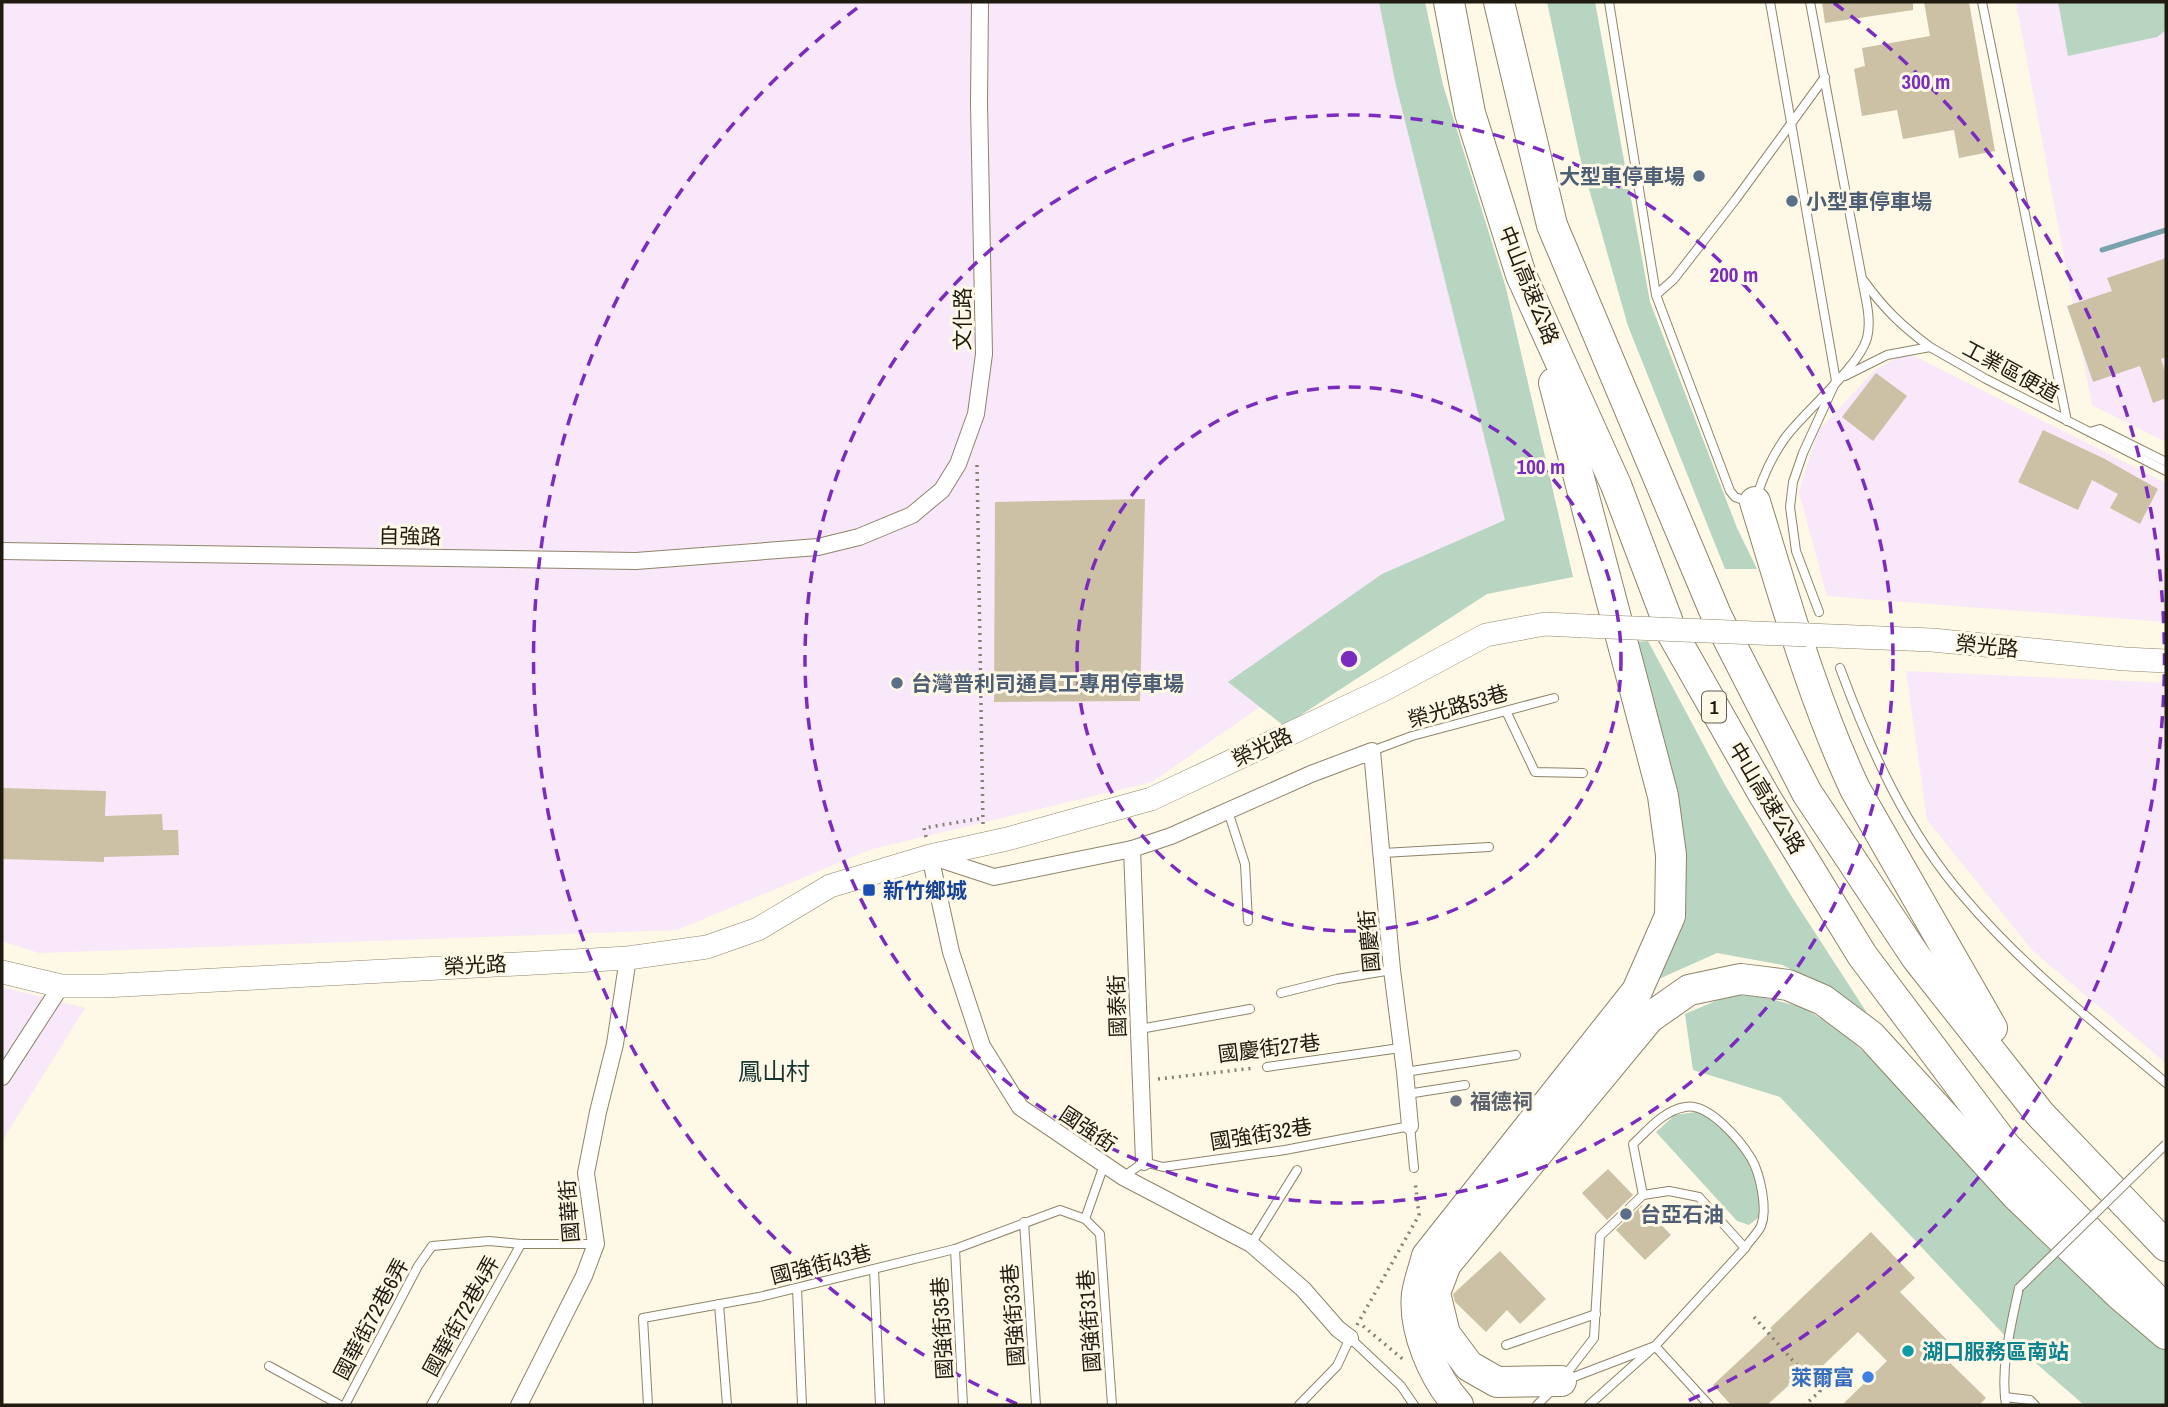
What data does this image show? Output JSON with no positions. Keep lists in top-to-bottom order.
{
  "streets": {
    "highway": ["中山高速公路", "1"],
    "street": [
      "文化路",
      "自強路",
      "榮光路",
      "國慶街",
      "國泰街",
      "國強街",
      "國華街"
    ],
    "lane": [
      "工業區便道",
      "榮光路53巷",
      "國慶街27巷",
      "國強街32巷",
      "國強街43巷",
      "國強街33巷",
      "國華街72巷4弄",
      "國華街72巷6弄",
      "國強街31巷",
      "國強街35巷"
    ]
  },
  "crossings": [
    ["文化路", "自強路"],
    ["榮光路", "國強街"],
    ["榮光路", "國華街"],
    ["榮光路53巷", "國慶街"],
    ["國慶街", "國慶街27巷"],
    ["國慶街", "國強街32巷"],
    ["國泰街", "國慶街27巷"],
    ["國泰街", "國強街32巷"],
    ["國華街", "國華街72巷6弄"],
    ["國強街43巷", "國強街33巷"],
    ["國強街43巷", "國強街31巷"],
    ["國強街43巷", "國強街35巷"],
    ["國華街72巷4弄", "國華街72巷6弄"]
  ],
  "districts": ["鳳山村"],
  "places": {
    "other": [
      "大型車停車場",
      "小型車停車場",
      "台灣普利司通員工專用停車場",
      "福德祠",
      "台亞石油",
      "湖口服務區南站",
      "萊爾富"
    ],
    "transit": ["新竹鄉城"]
  },
  "rings": ["300 m", "200 m", "100 m"]
}
